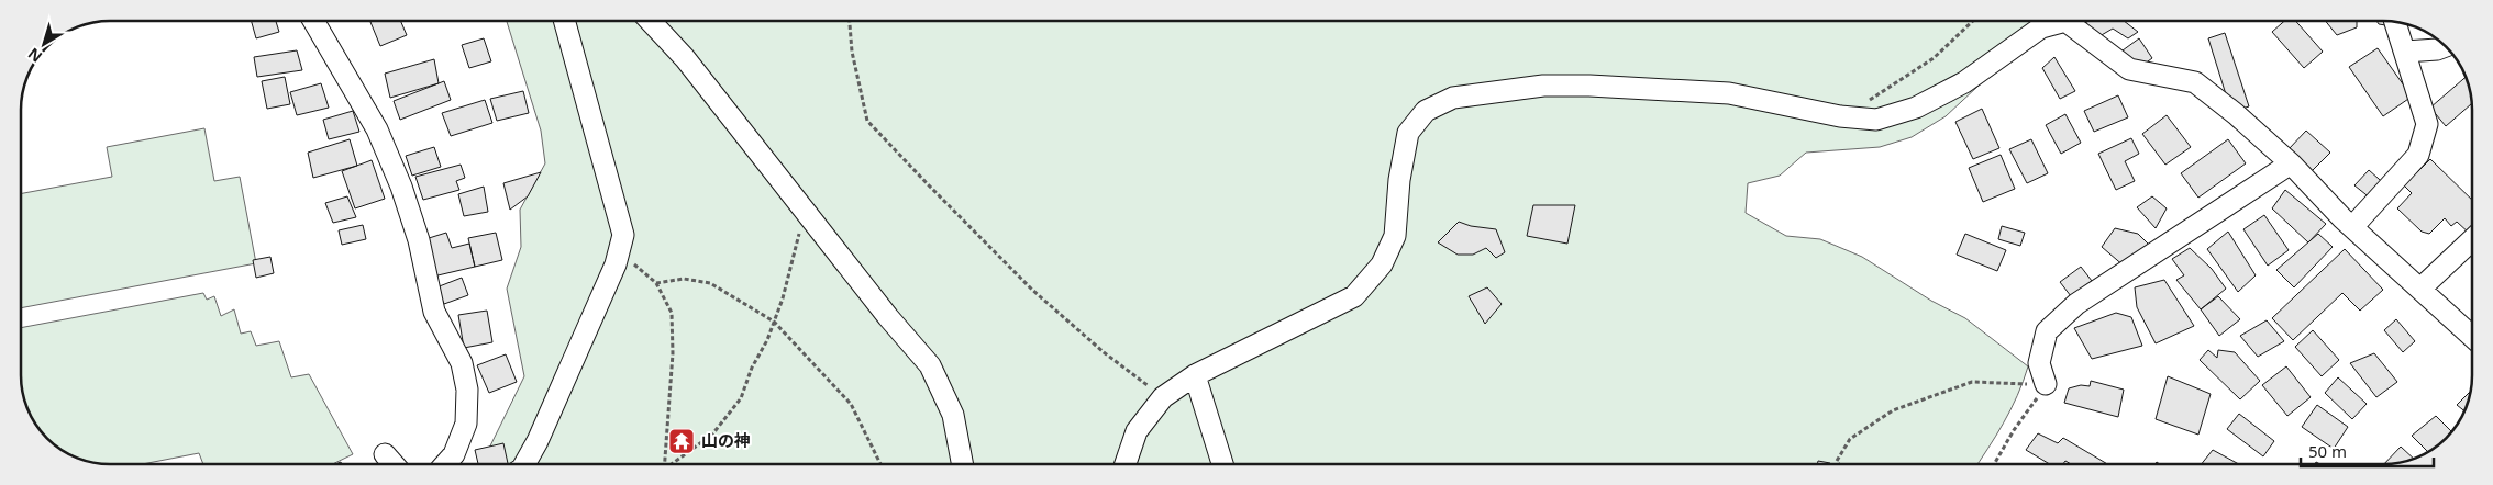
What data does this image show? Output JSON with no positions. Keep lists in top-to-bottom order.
{
  "places": {
    "temple": ["山の神"]
  },
  "scale_bar": "50 m",
  "north": "bottom left"
}
